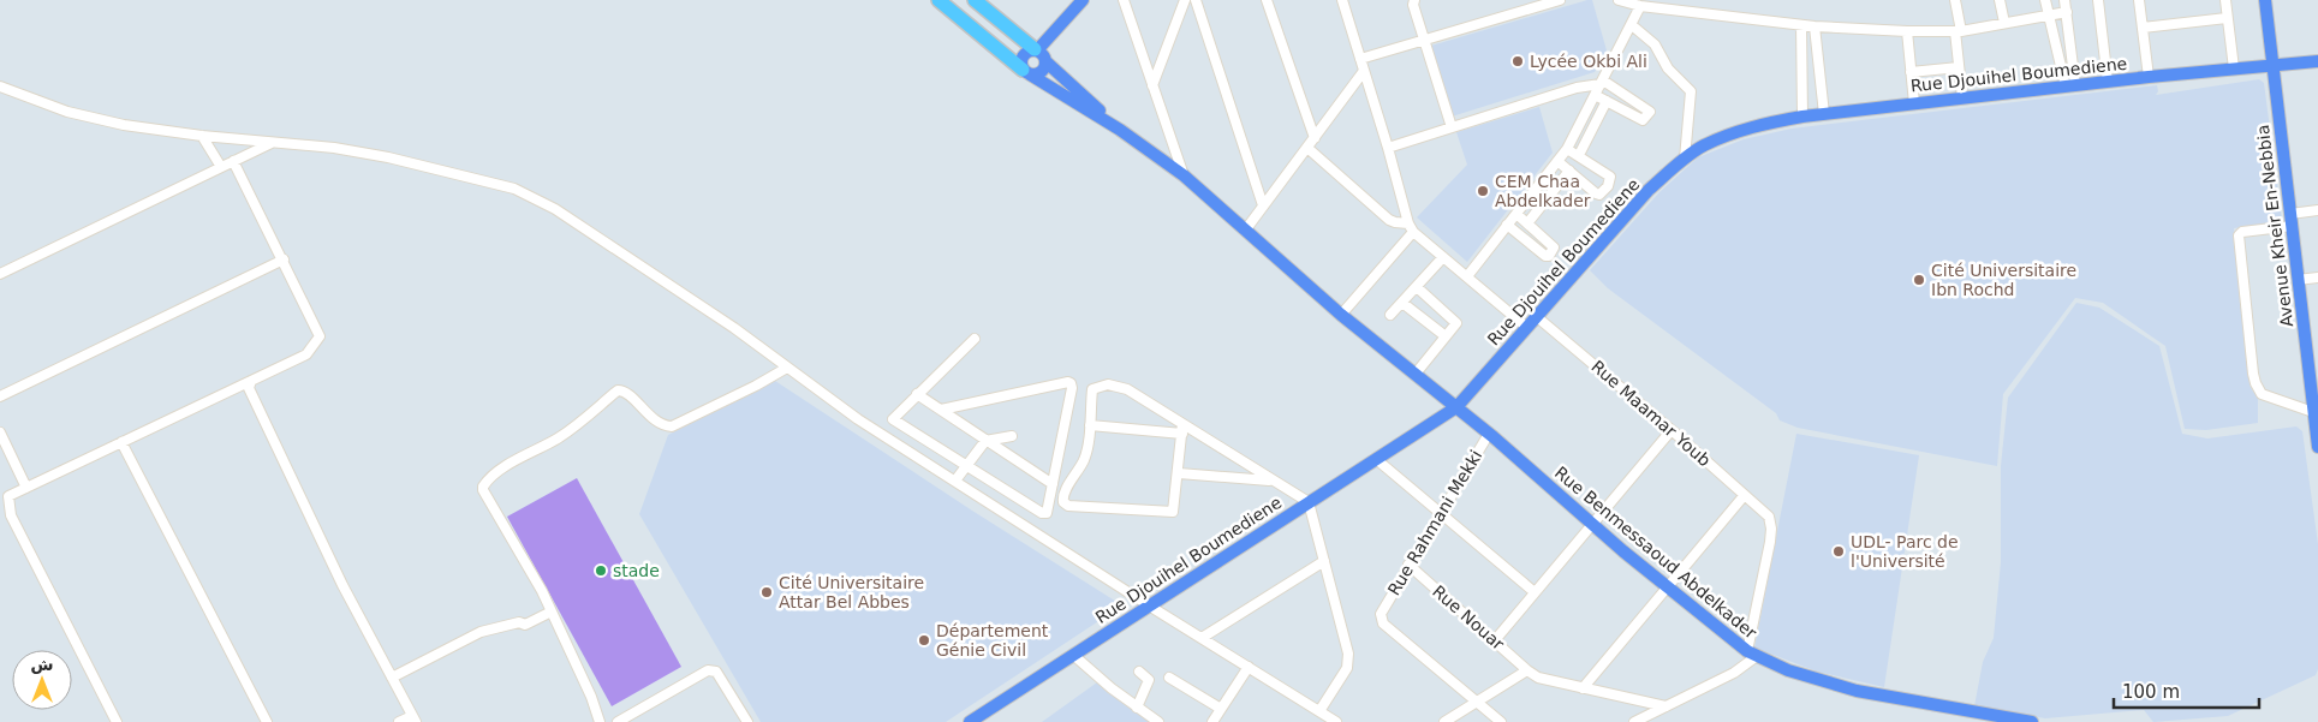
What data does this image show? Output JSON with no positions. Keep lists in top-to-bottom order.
{
  "streets": {
    "main road": ["Rue Djouihel Boumediene", "Avenue Kheir En-Nebbia", "Rue Benmessaoud Abdelkader"],
    "street": ["Rue Maamar Youb", "Rue Rahmani Mekki", "Rue Nouar"]
  },
  "crossings": [
    ["Rue Djouihel Boumediene", "Avenue Kheir En-Nebbia"],
    ["Rue Djouihel Boumediene", "Rue Maamar Youb"],
    ["Rue Djouihel Boumediene", "Rue Benmessaoud Abdelkader"],
    ["Rue Maamar Youb", "Rue Benmessaoud Abdelkader"],
    ["Rue Rahmani Mekki", "Rue Benmessaoud Abdelkader"],
    ["Rue Rahmani Mekki", "Rue Nouar"]
  ],
  "places": [
    "Lycée Okbi Ali",
    "CEM Chaa Abdelkader",
    "Cité Universitaire Ibn Rochd",
    "UDL- Parc de l'Université",
    "stade",
    "Cité Universitaire Attar Bel Abbes",
    "Département Génie Civil"
  ],
  "scale_bar": "100 m",
  "north": "top"
}
